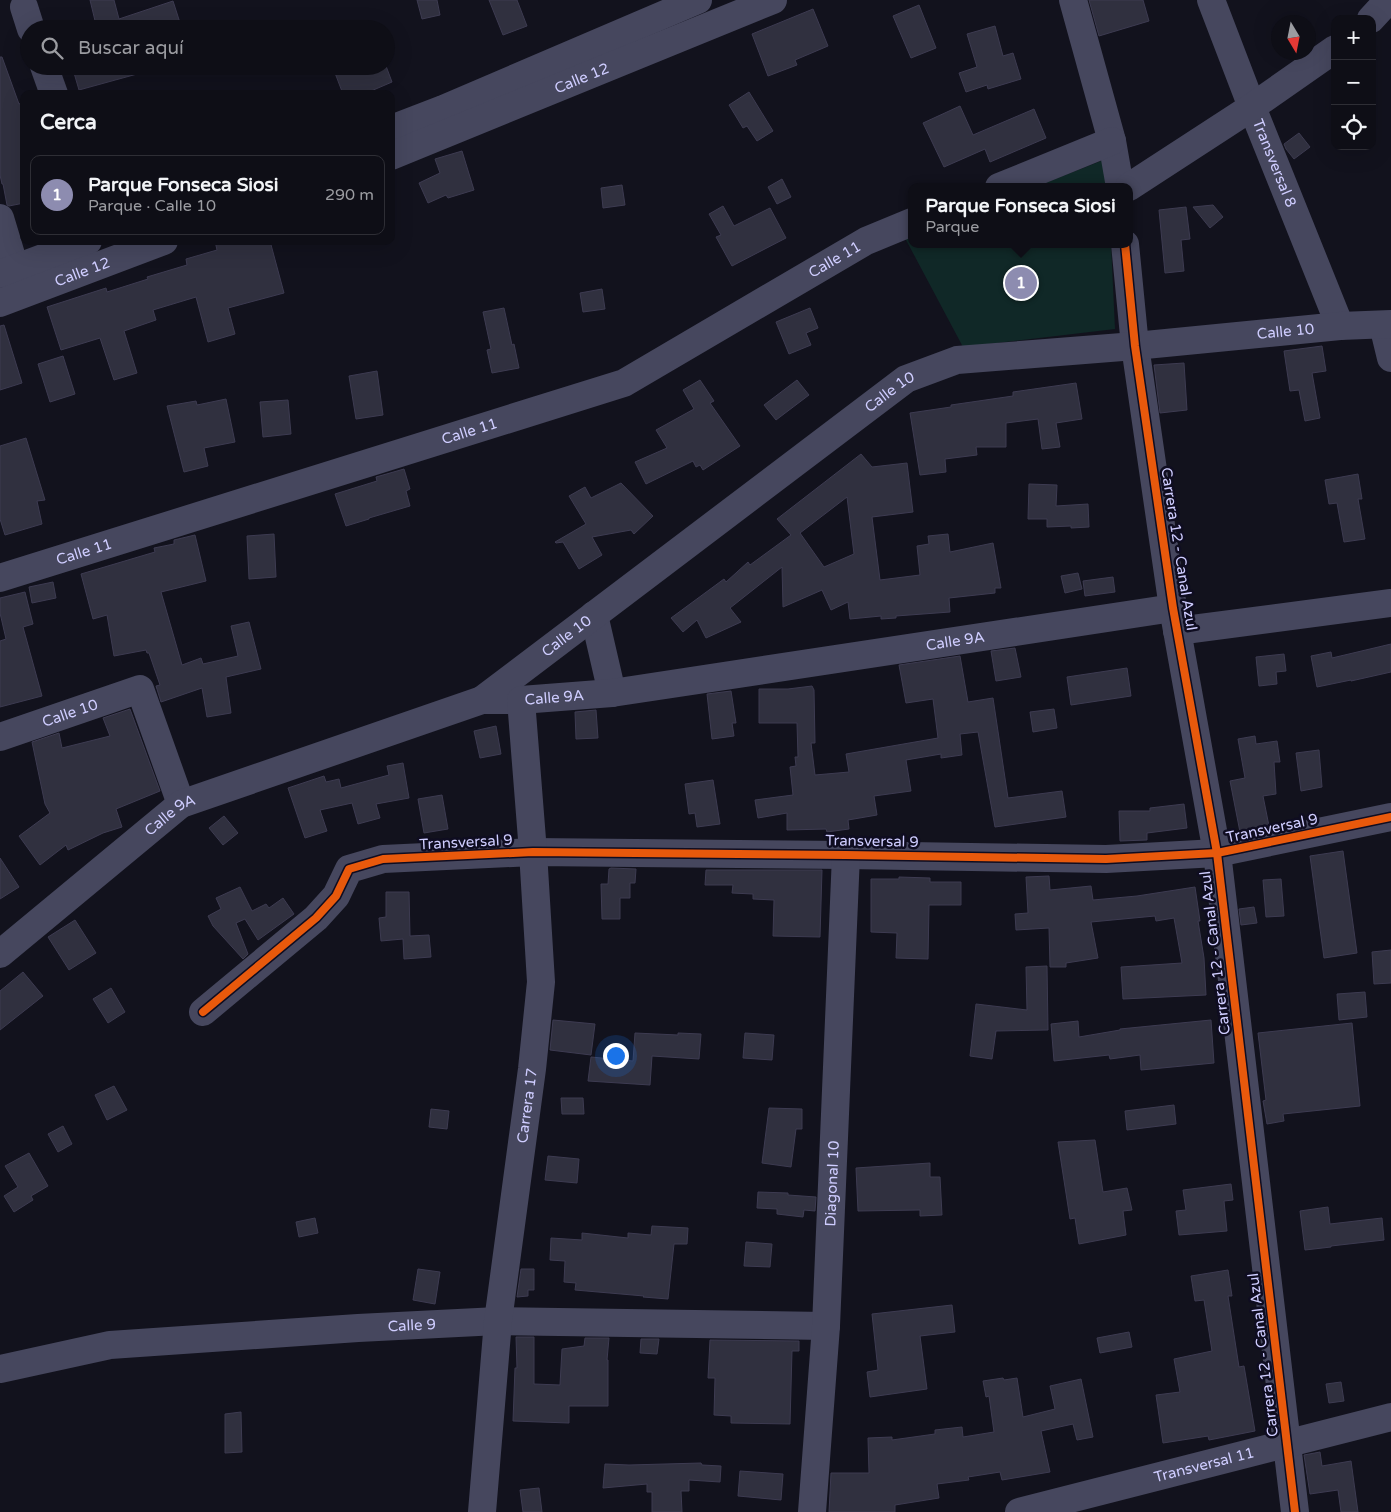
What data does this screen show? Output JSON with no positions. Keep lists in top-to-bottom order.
{
  "streets": {
    "street": [
      "Calle 12",
      "Transversal 8",
      "Calle 11",
      "Calle 10",
      "Carrera 12 - Canal Azul",
      "Calle 9A",
      "Transversal 9",
      "Carrera 17",
      "Diagonal 10",
      "Calle 9",
      "Transversal 11"
    ]
  },
  "crossings": [
    ["Transversal 8", "Calle 10"],
    ["Calle 10", "Carrera 12 - Canal Azul"],
    ["Calle 10", "Calle 9A"],
    ["Carrera 12 - Canal Azul", "Calle 9A"],
    ["Carrera 12 - Canal Azul", "Transversal 9"],
    ["Carrera 12 - Canal Azul", "Transversal 11"],
    ["Calle 9A", "Carrera 17"],
    ["Transversal 9", "Carrera 17"],
    ["Transversal 9", "Diagonal 10"],
    ["Carrera 17", "Calle 9"],
    ["Diagonal 10", "Calle 9"]
  ],
  "north": "bottom",
  "page": {
    "map_buttons": ["+", "−"],
    "search": "Buscar aquí",
    "heading": "Cerca",
    "list": [
      {
        "mark": "1",
        "name": "Parque Fonseca Siosi",
        "note": "Parque · Calle 10",
        "value": "290 m"
      }
    ],
    "popup": ["Parque Fonseca Siosi", "Parque"],
    "pins": "1"
  }
}
